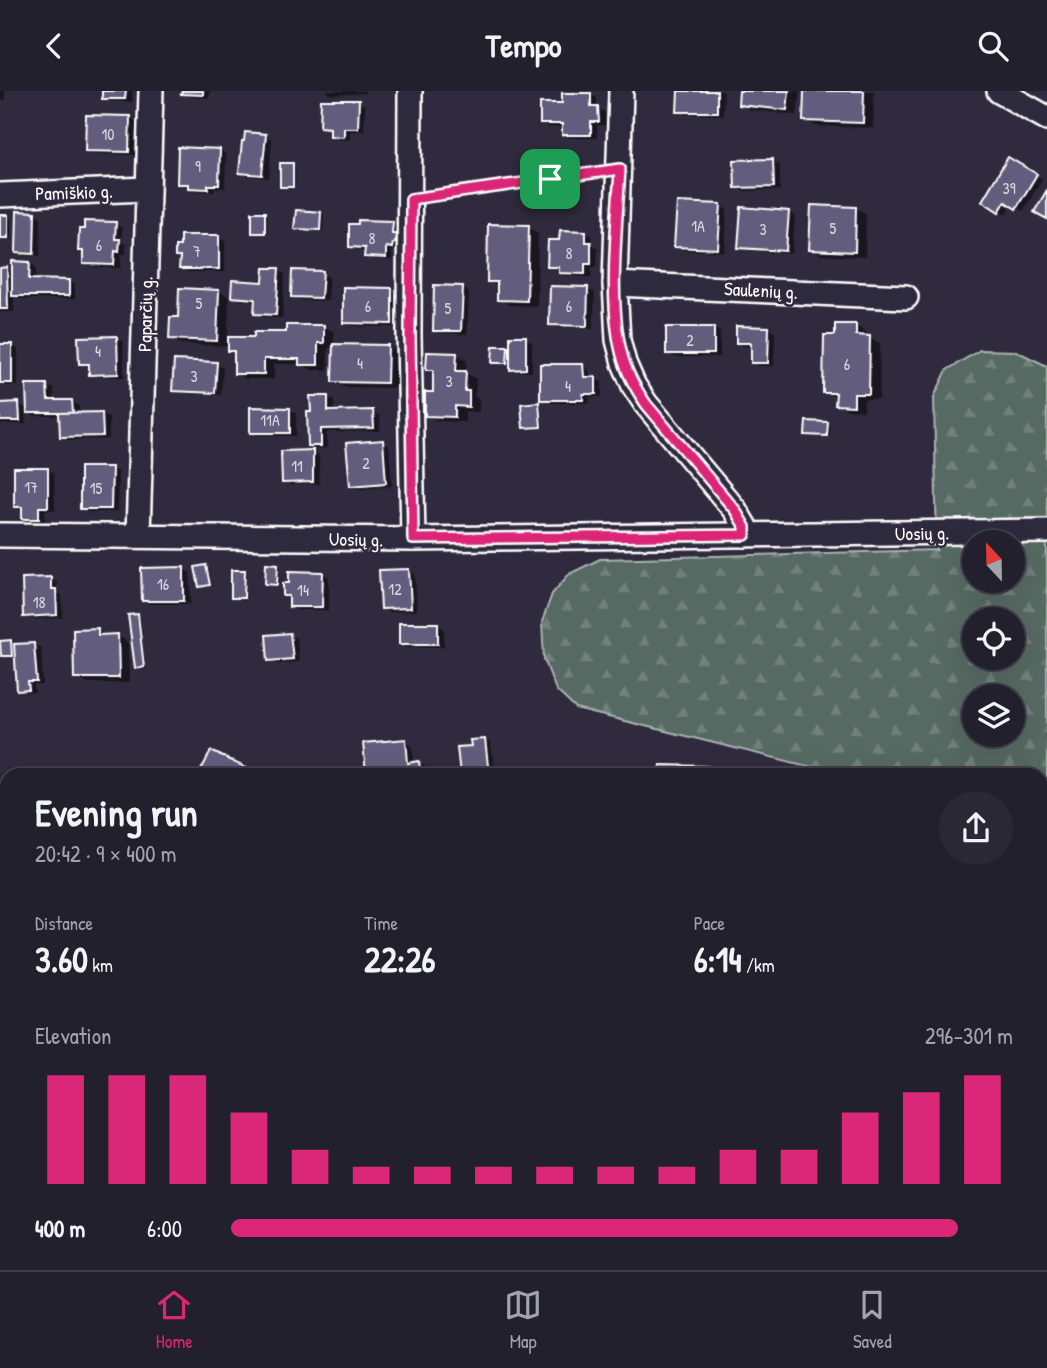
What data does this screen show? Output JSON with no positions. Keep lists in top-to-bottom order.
{
  "streets": {
    "street": [
      "Pamiškio g.",
      "Saulenių g.",
      "Paparčių g.",
      "Uosių g."
    ]
  },
  "crossings": [
    ["Pamiškio g.", "Paparčių g."],
    ["Paparčių g.", "Uosių g."]
  ],
  "house_numbers": [
    "10",
    "9",
    "39",
    "1A",
    "5",
    "3",
    "8",
    "6",
    "7",
    "8",
    "5",
    "6",
    "6",
    "5",
    "2",
    "4",
    "4",
    "6",
    "3",
    "3",
    "4",
    "11A",
    "2",
    "11",
    "17",
    "15",
    "16",
    "12",
    "14",
    "18"
  ],
  "north": "top",
  "page": {
    "header": "Tempo",
    "heading": ["Evening run", "20:42 · 9 × 400 m"],
    "stats": [
      ["Distance", "3.60 km"],
      ["Time", "22:26"],
      ["Pace", "6:14 /km"]
    ],
    "chart": ["Elevation", "296–301 m"],
    "list": [
      {
        "name": "400 m",
        "note": "6:00"
      }
    ],
    "tabs": ["Home", "Map", "Saved"]
  }
}
